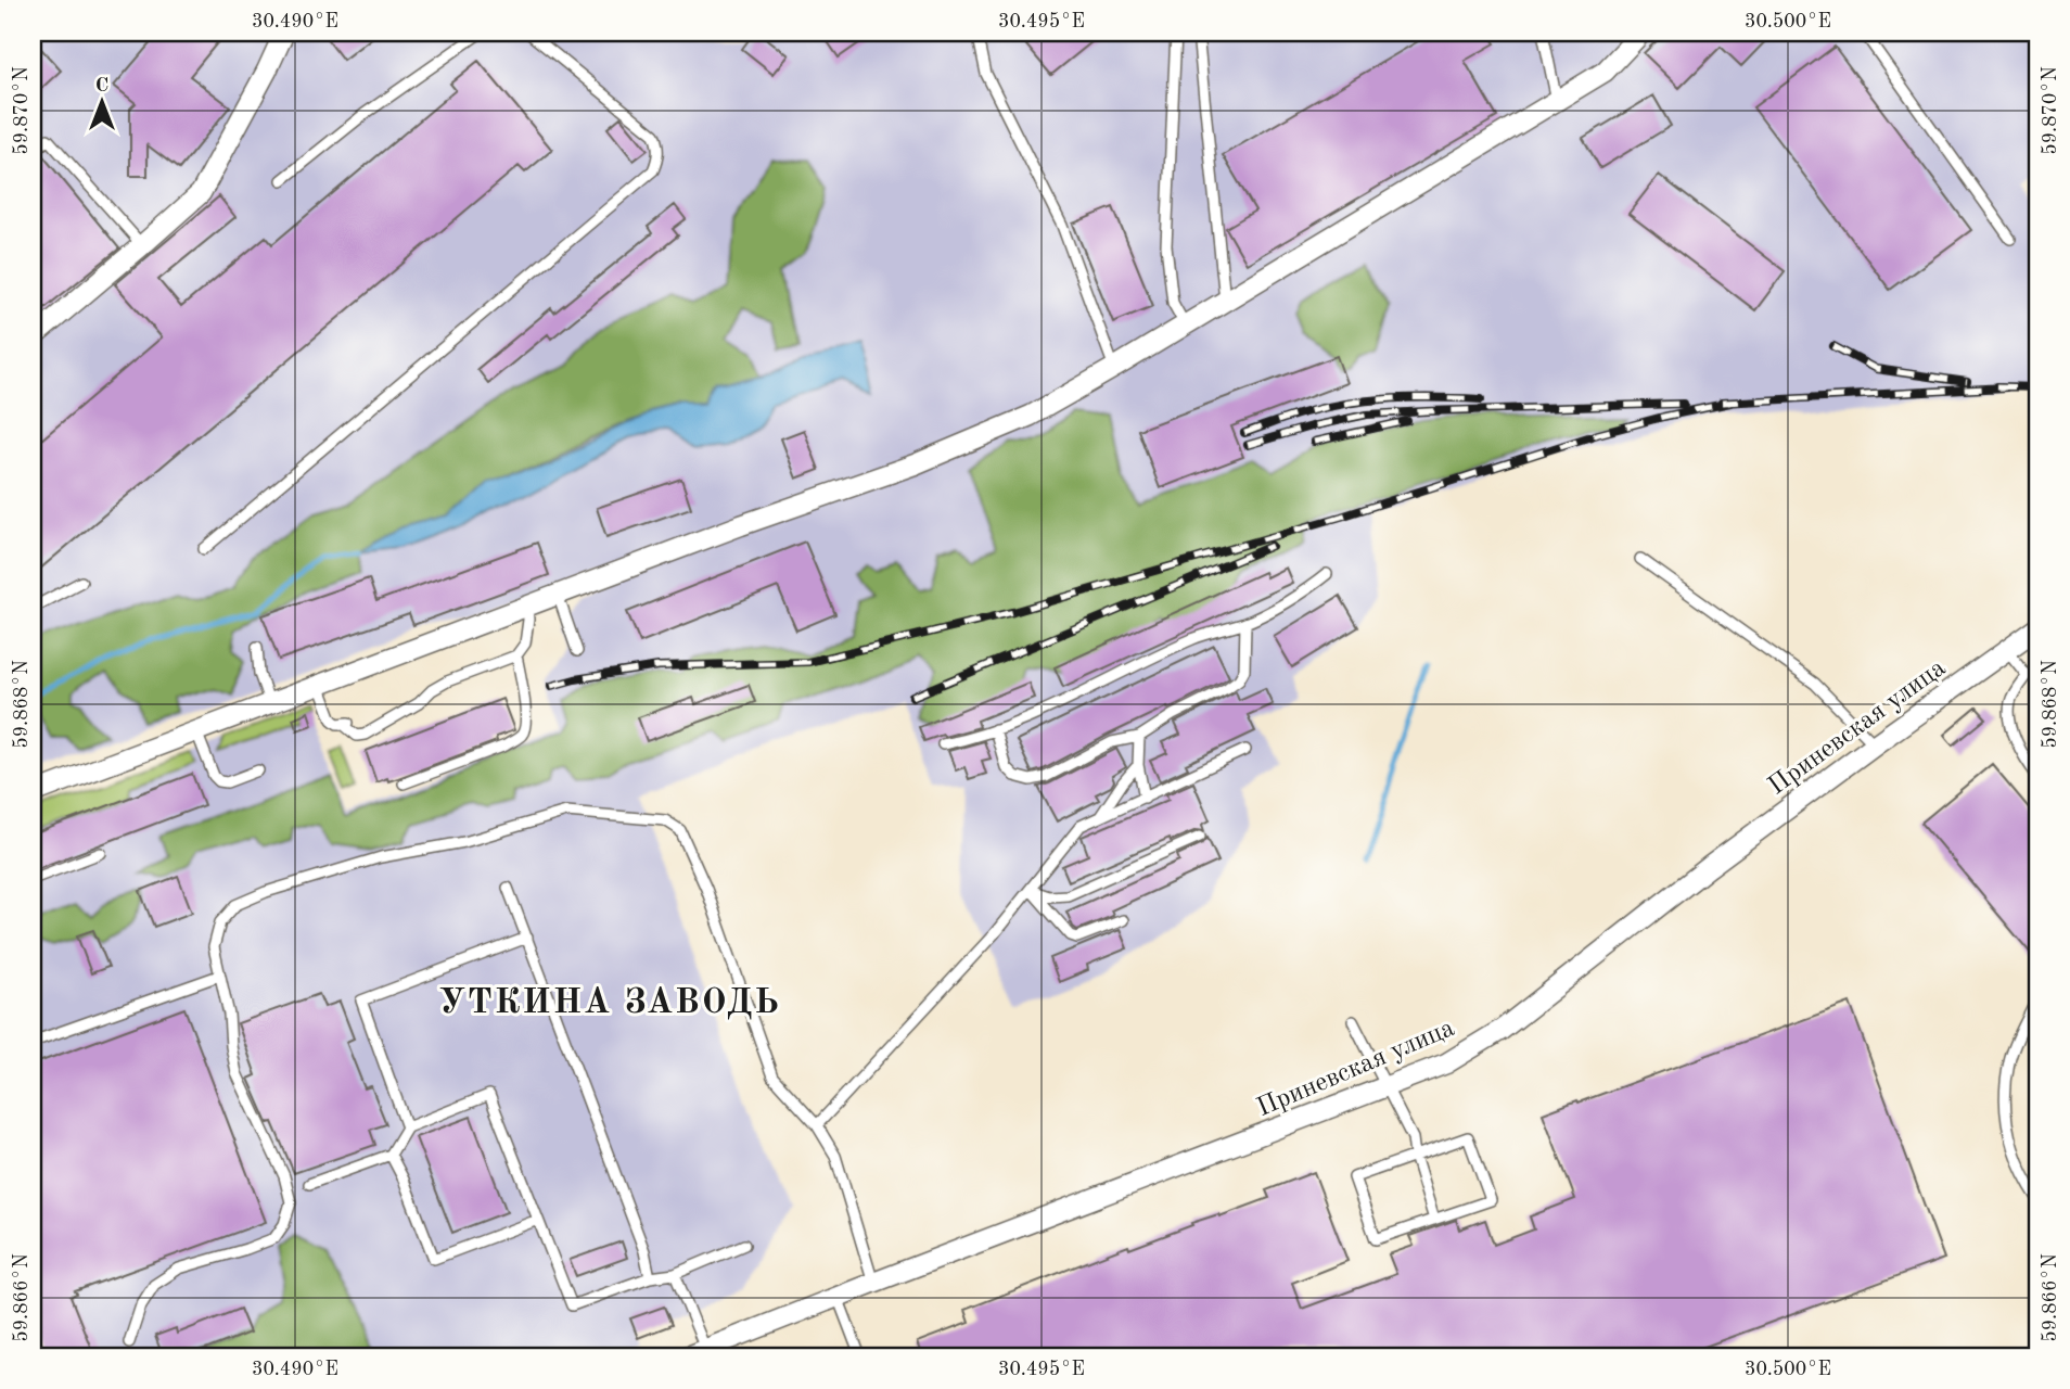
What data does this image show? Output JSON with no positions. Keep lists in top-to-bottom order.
{
  "streets": {
    "street": ["Приневская улица"]
  },
  "districts": ["УТКИНА ЗАВОДЬ"],
  "north": "top",
  "coordinates": [
    "30.490°E",
    "30.495°E",
    "30.500°E",
    "59.870°N",
    "59.868°N",
    "59.866°N"
  ]
}
